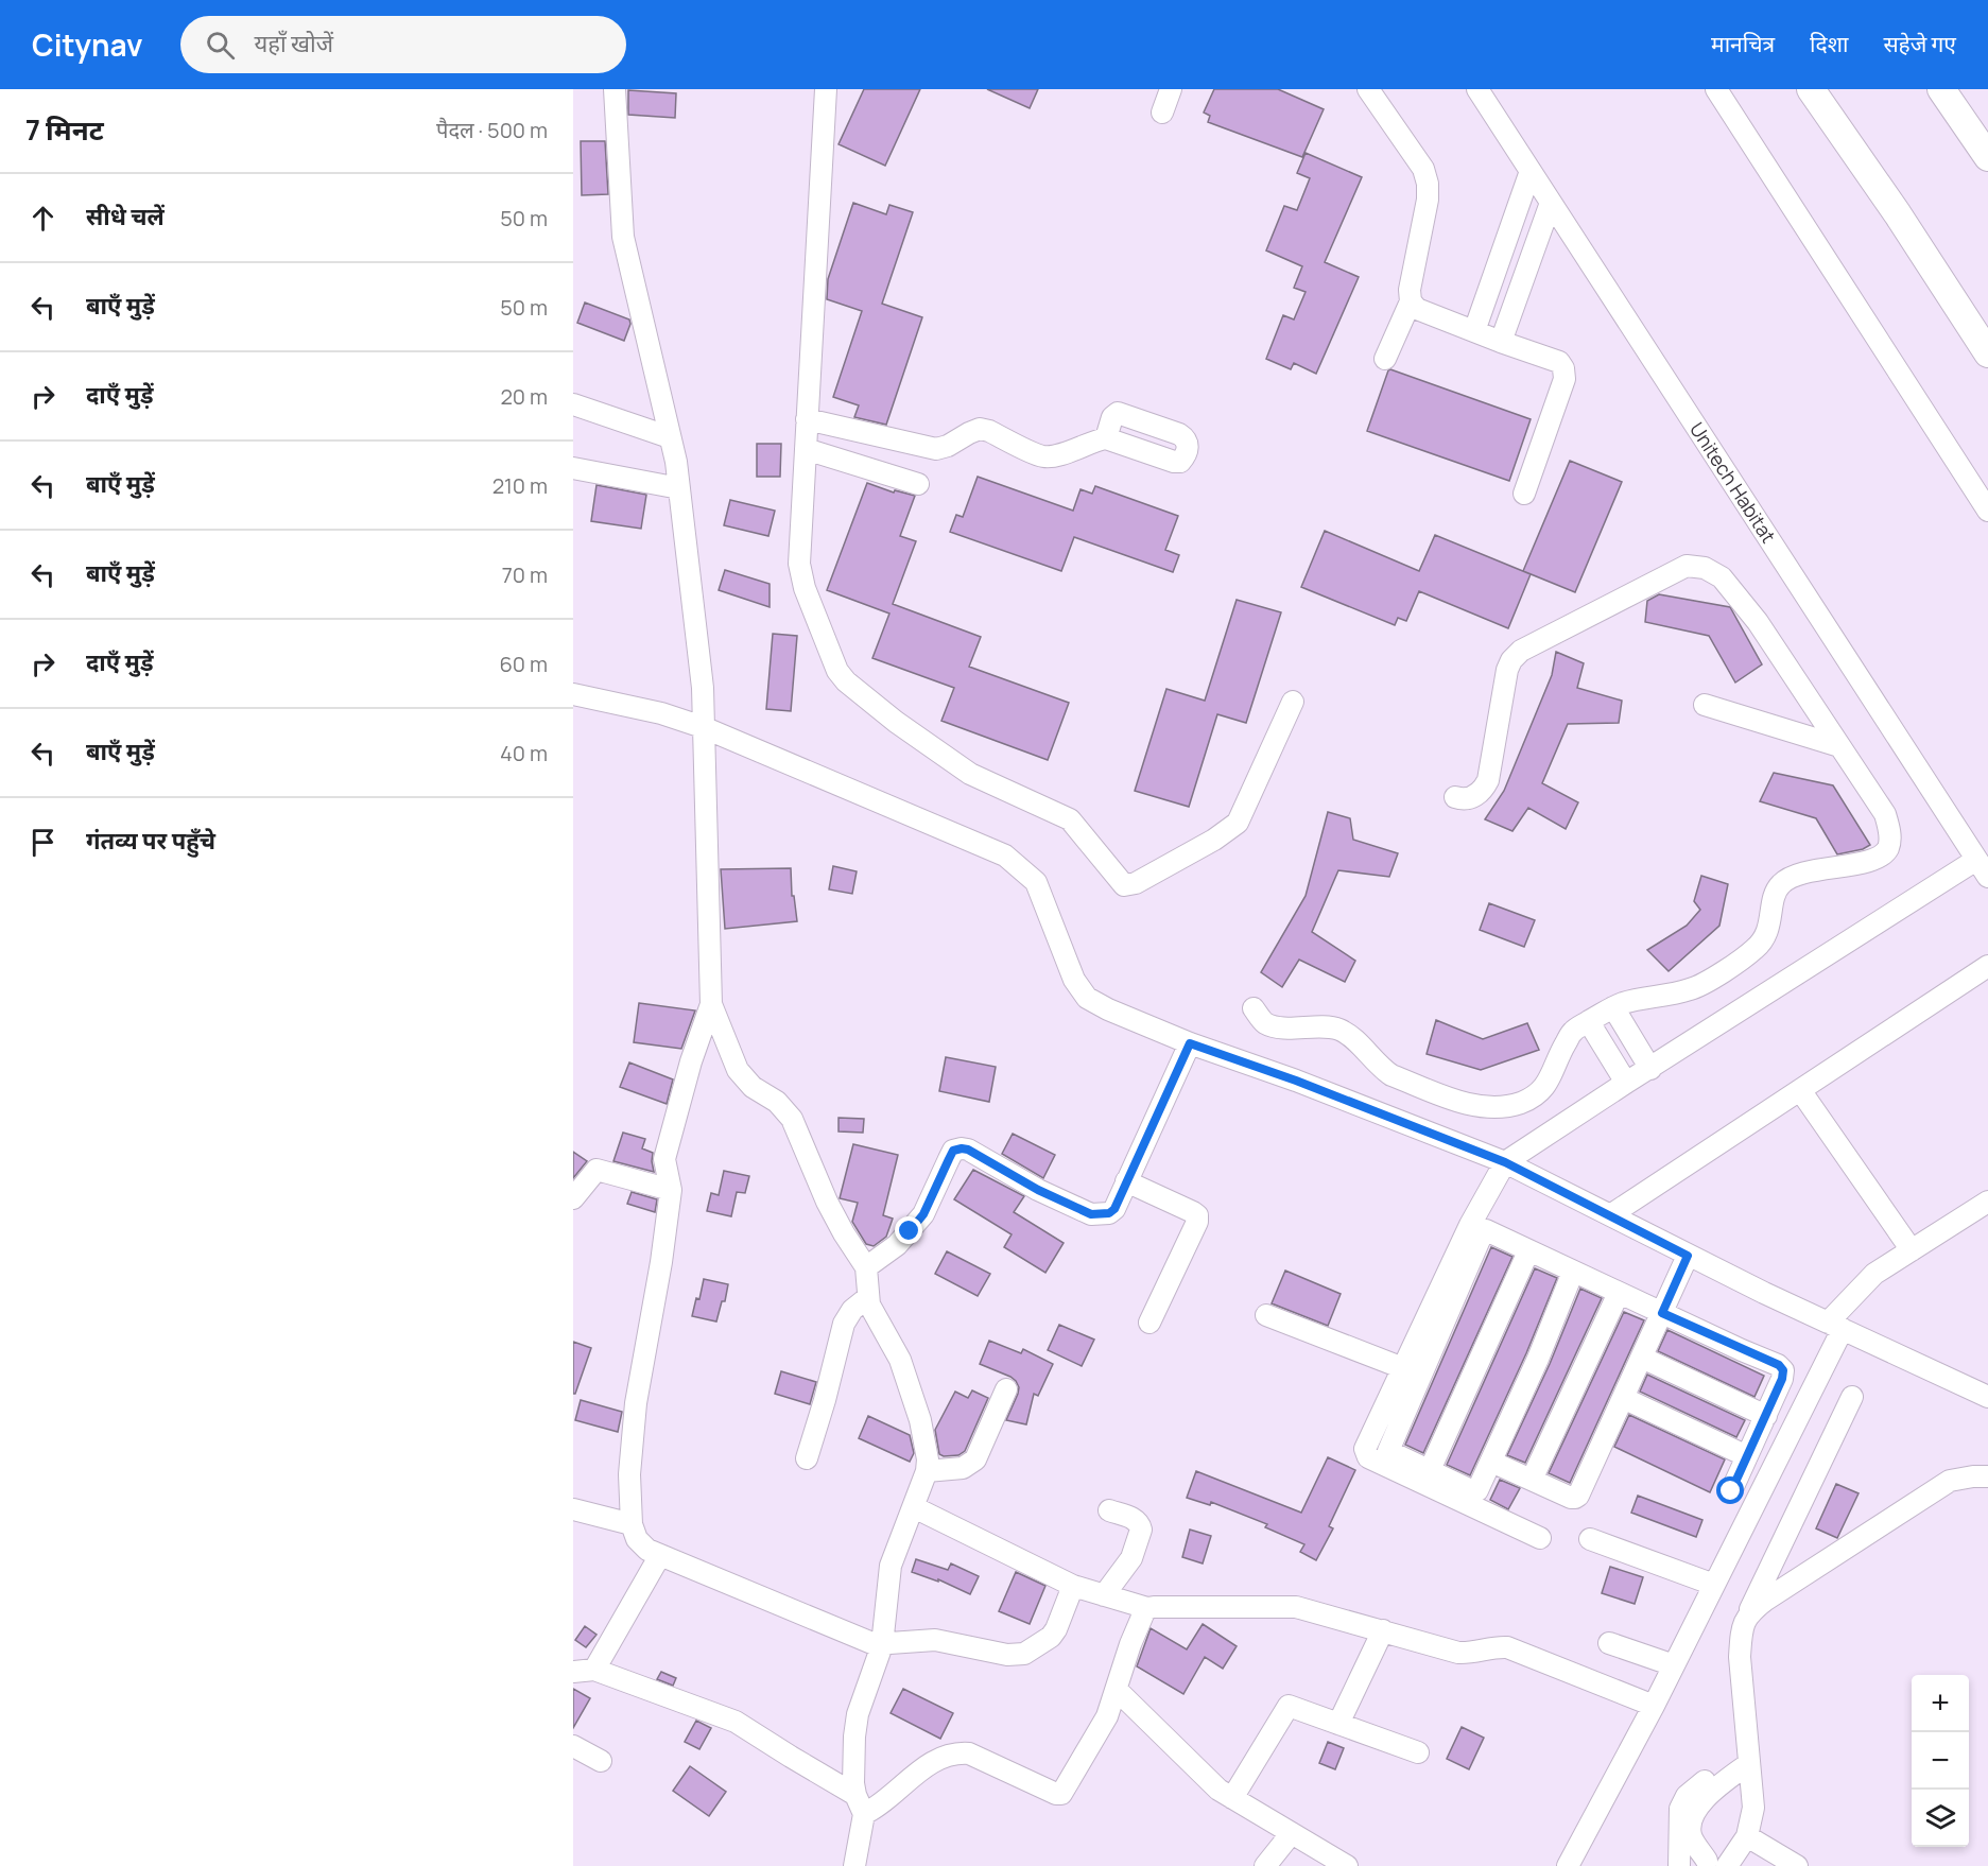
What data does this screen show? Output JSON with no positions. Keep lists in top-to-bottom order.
{
  "streets": {
    "street": ["Unitech Habitat"]
  },
  "page": {
    "header": "Citynav",
    "search": "यहाँ खोजें",
    "nav": ["मानचित्र", "दिशा", "सहेजे गए"],
    "heading": ["7 मिनट", "पैदल · 500 m"],
    "list": [
      ["सीधे चलें", "50 m"],
      ["बाएँ मुड़ें", "50 m"],
      ["दाएँ मुड़ें", "20 m"],
      ["बाएँ मुड़ें", "210 m"],
      ["बाएँ मुड़ें", "70 m"],
      ["दाएँ मुड़ें", "60 m"],
      ["बाएँ मुड़ें", "40 m"],
      "गंतव्य पर पहुँचे"
    ],
    "map_buttons": ["+", "−"]
  }
}
